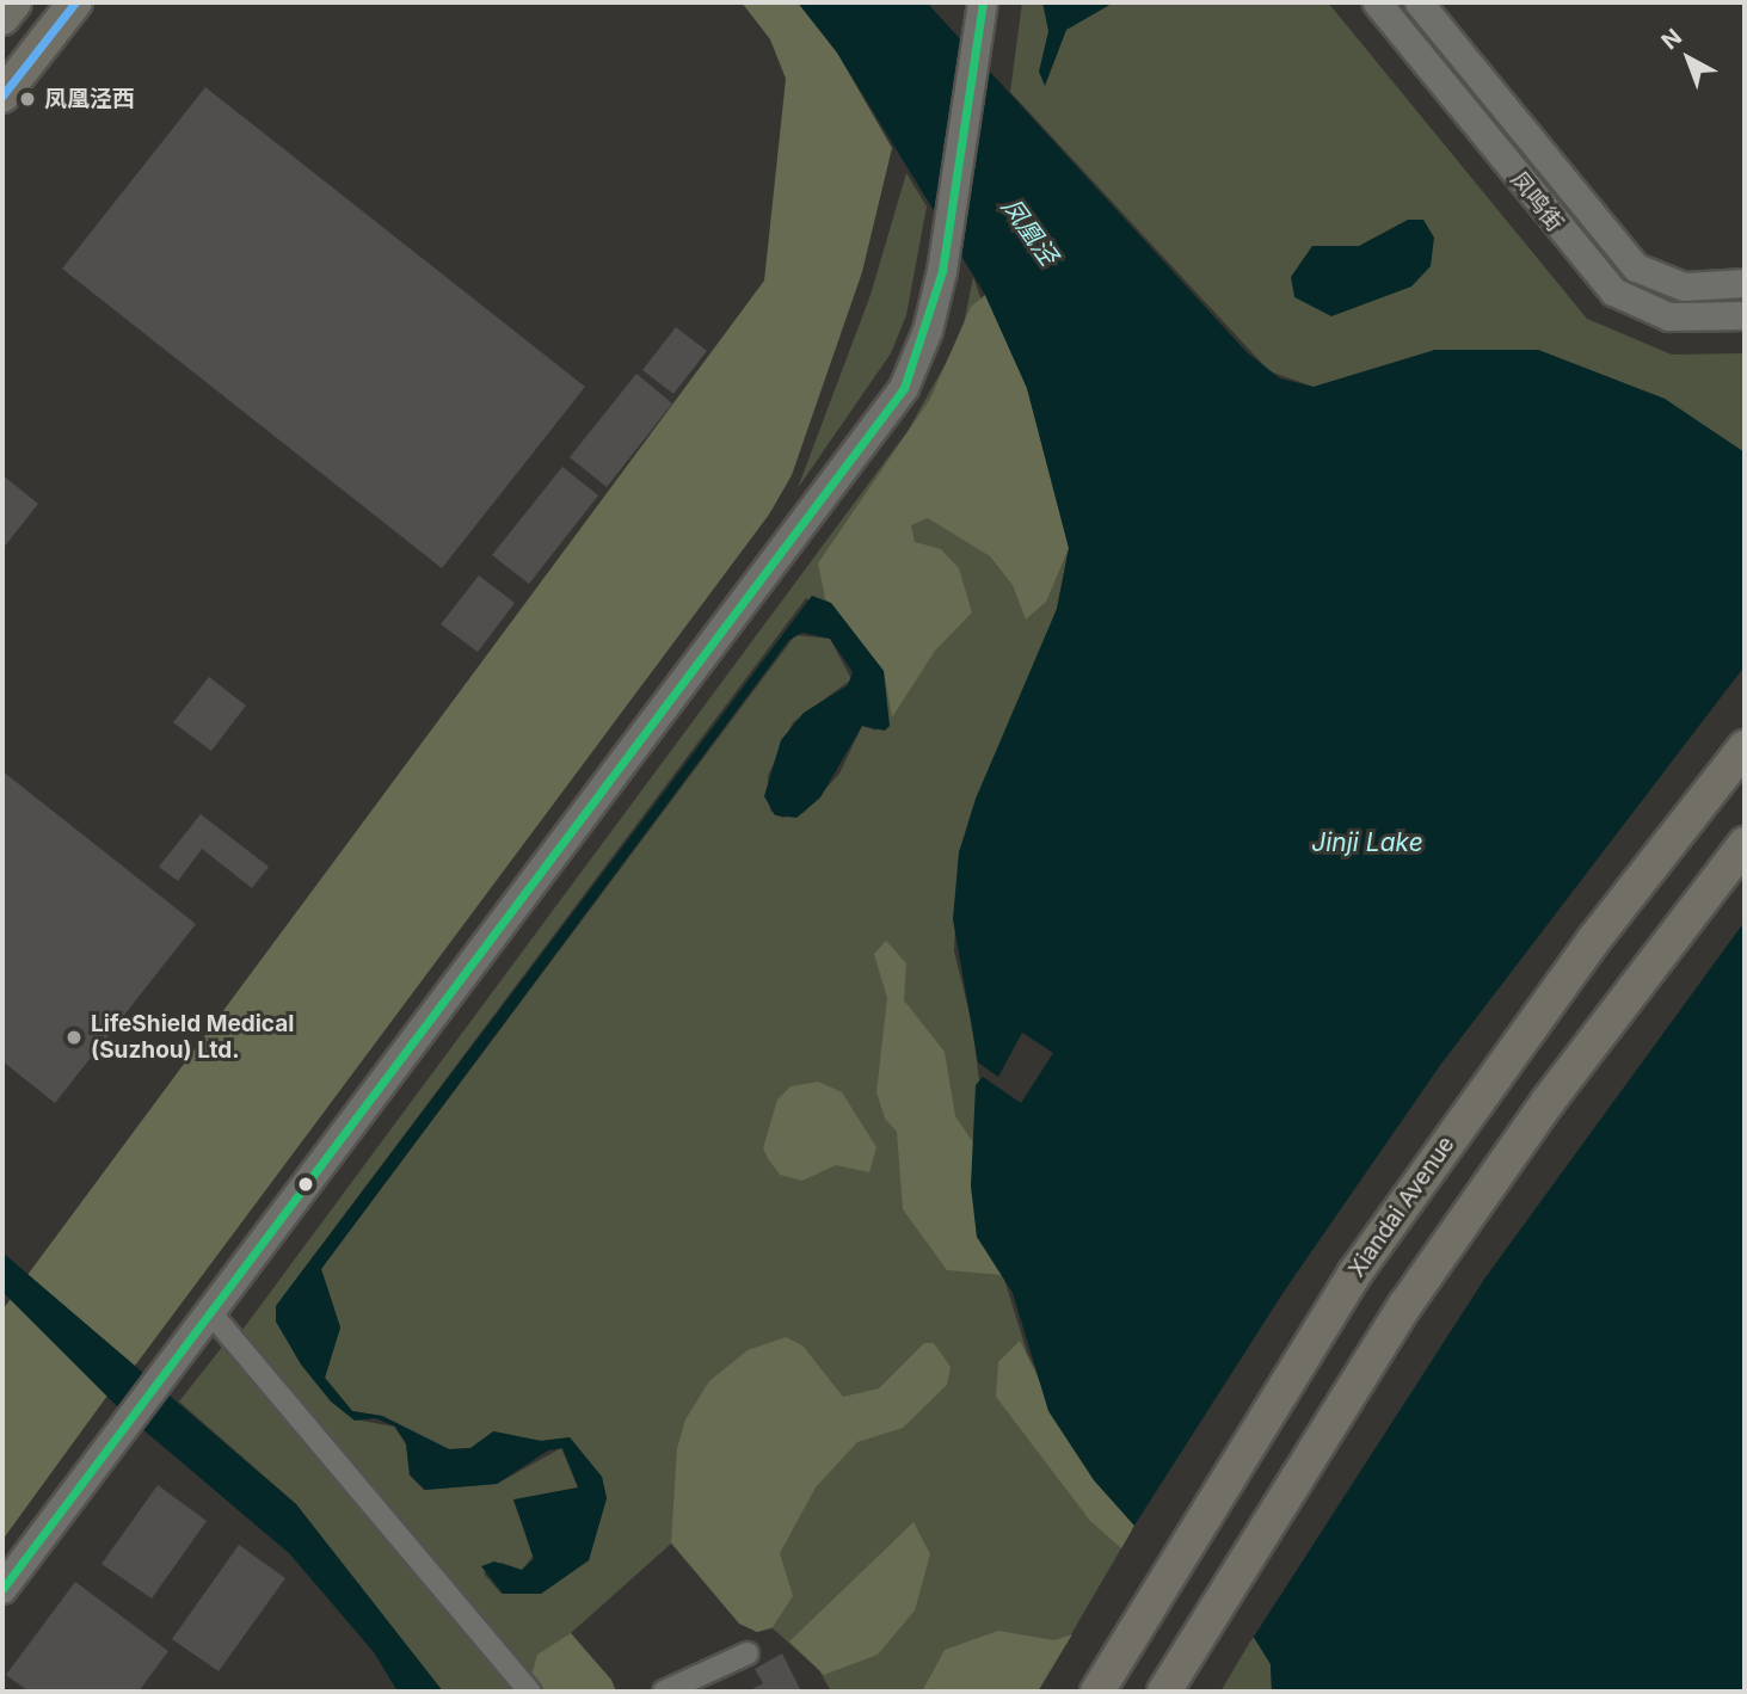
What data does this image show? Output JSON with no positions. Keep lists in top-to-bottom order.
{
  "streets": {
    "main road": ["Xiandai Avenue"],
    "street": ["凤鸣街"]
  },
  "water": ["凤凰泾", "Jinji Lake"],
  "places": ["凤凰泾西", "LifeShield Medical (Suzhou) Ltd."],
  "north": "top left"
}
